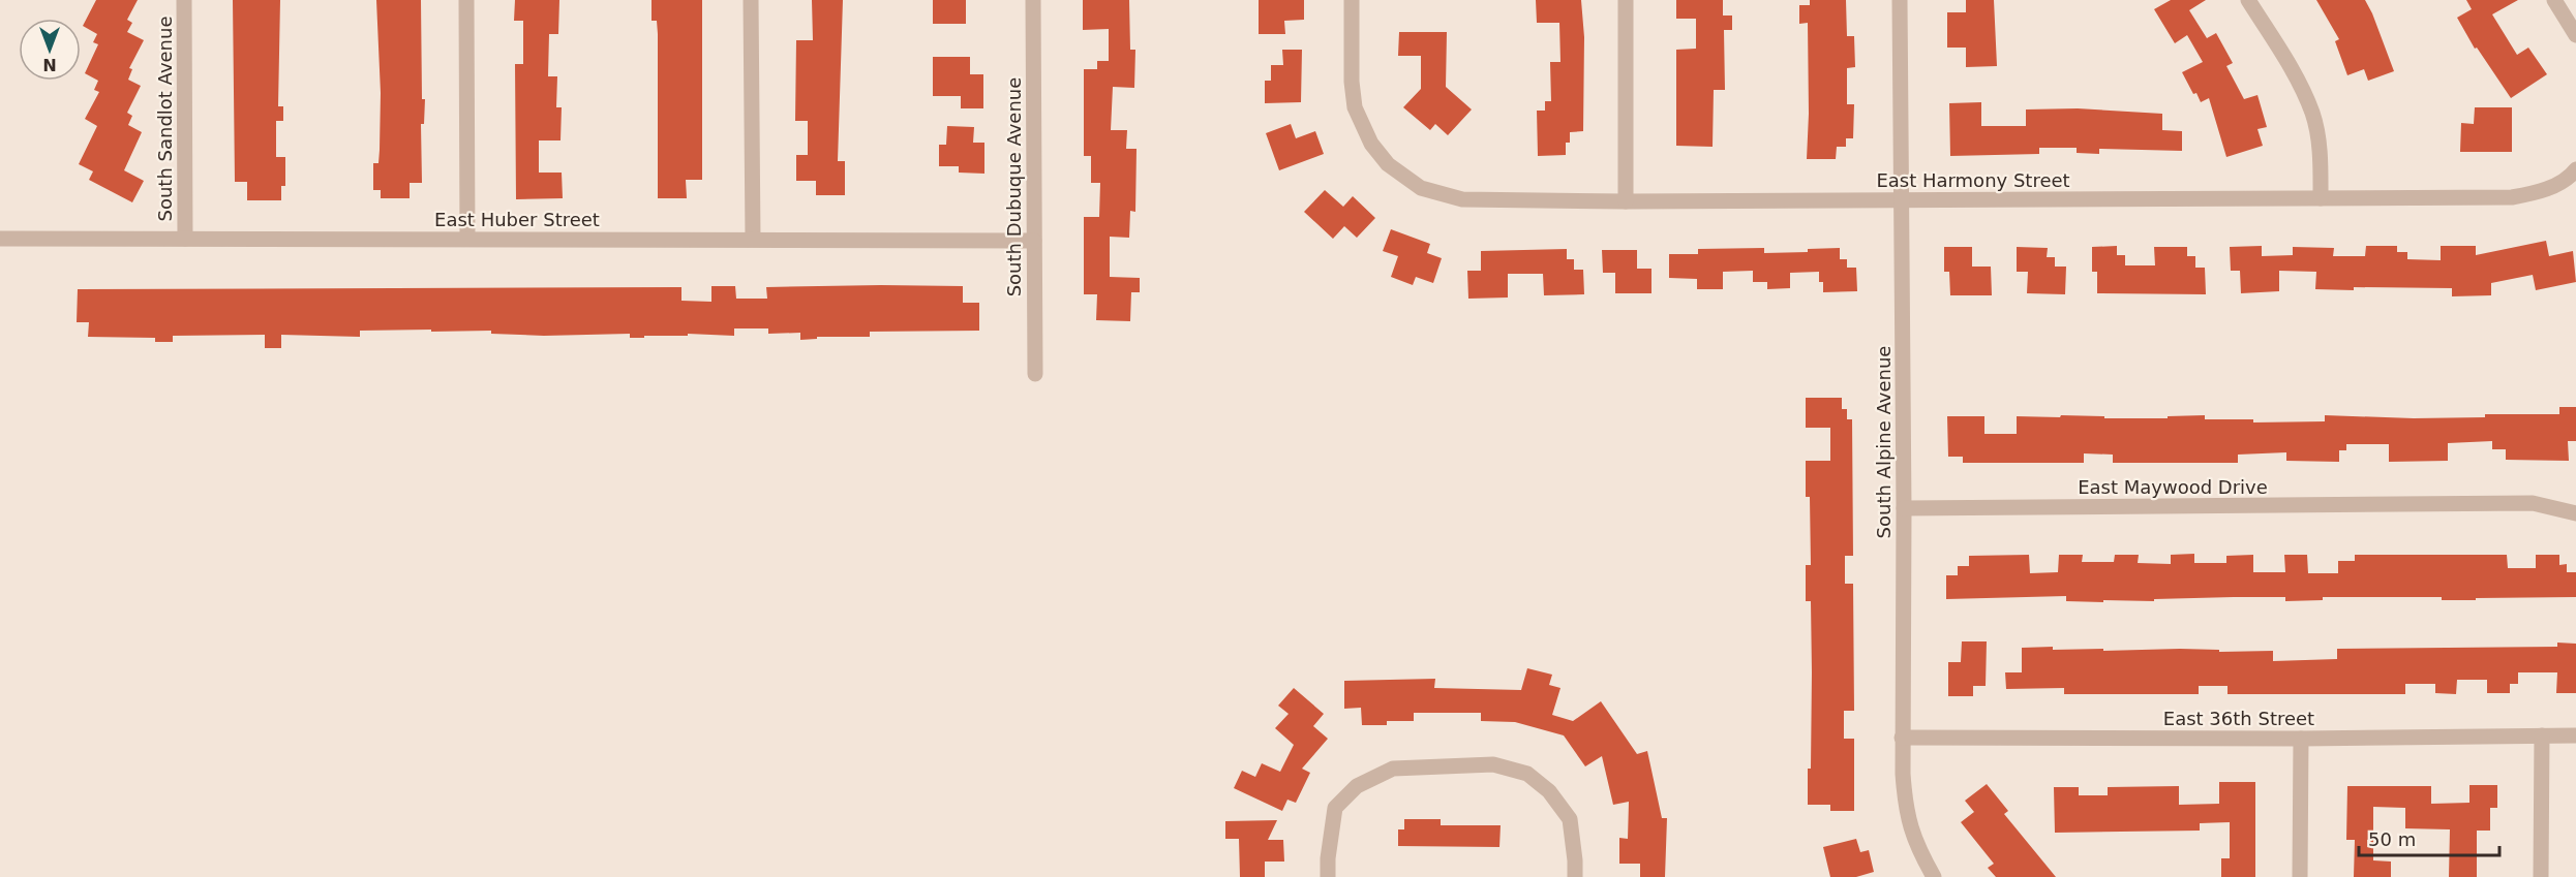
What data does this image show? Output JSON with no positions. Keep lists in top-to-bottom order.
{
  "streets": {
    "street": [
      "South Sandlot Avenue",
      "East Harmony Street",
      "South Dubuque Avenue",
      "East Huber Street",
      "South Alpine Avenue",
      "East Maywood Drive",
      "East 36th Street"
    ]
  },
  "crossings": [
    ["South Sandlot Avenue", "East Huber Street"],
    ["East Harmony Street", "South Alpine Avenue"],
    ["South Dubuque Avenue", "East Huber Street"],
    ["South Alpine Avenue", "East Maywood Drive"],
    ["South Alpine Avenue", "East 36th Street"]
  ],
  "scale_bar": "50 m",
  "north": "bottom"
}
